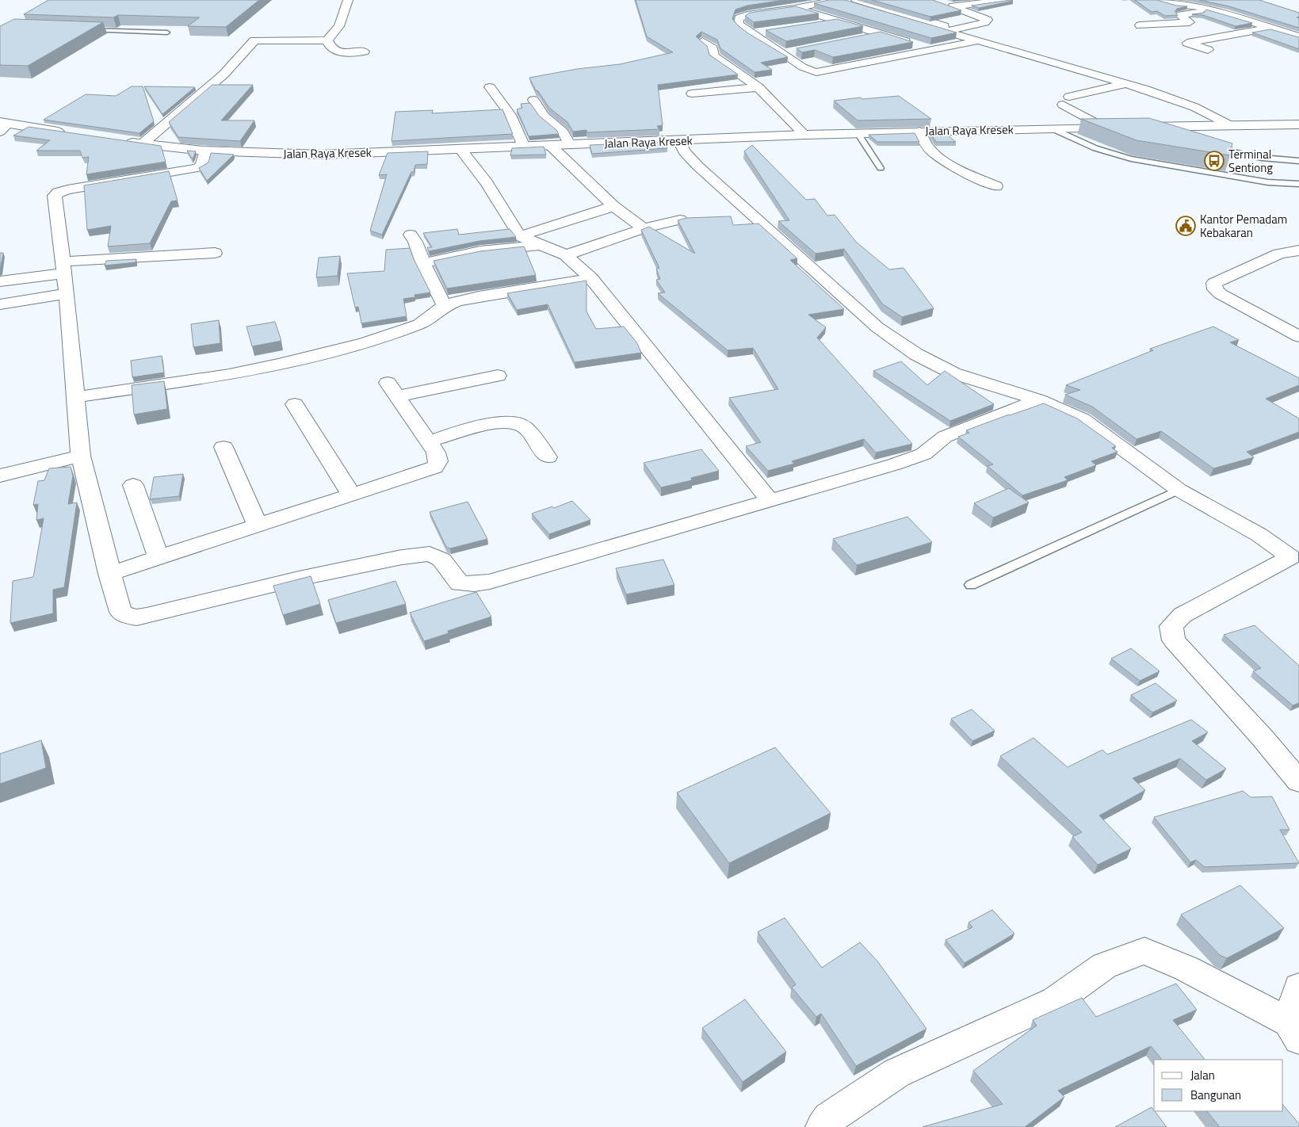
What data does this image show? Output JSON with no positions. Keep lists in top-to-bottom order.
{
  "streets": {
    "street": ["Jalan Raya Kresek"]
  },
  "places": {
    "bus stop": ["Terminal Sentiong"],
    "public building": ["Kantor Pemadam Kebakaran"]
  },
  "legend": ["Jalan", "Bangunan"]
}
